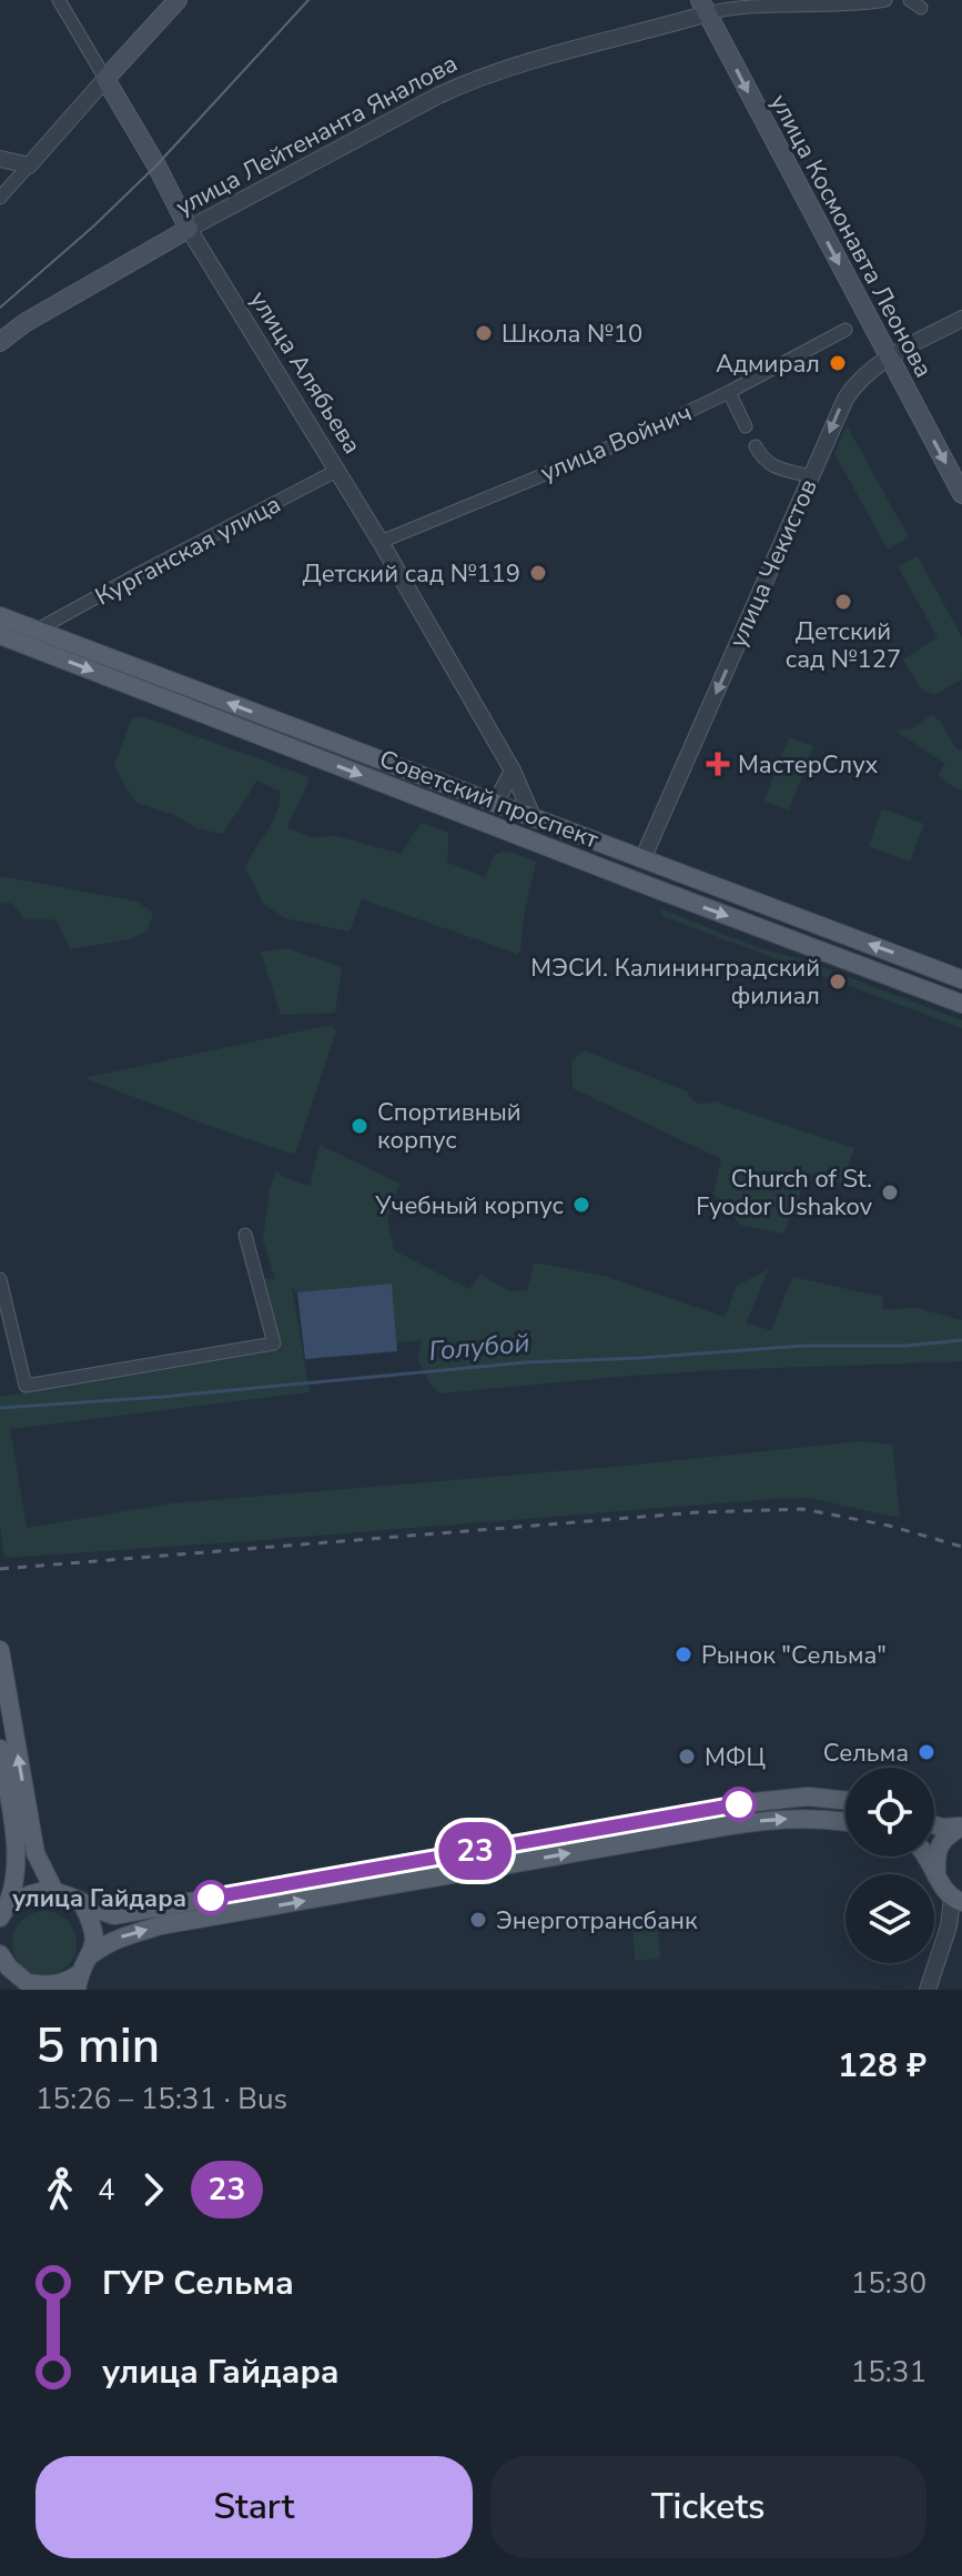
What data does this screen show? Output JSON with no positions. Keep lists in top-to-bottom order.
{
  "streets": {
    "main road": [
      "улица Лейтенанта Яналова",
      "улица Космонавта Леонова",
      "улица Алябьева",
      "Советский проспект"
    ],
    "street": ["улица Войнич", "Курганская улица", "улица Чекистов"]
  },
  "crossings": [
    ["улица Лейтенанта Яналова", "улица Космонавта Леонова"],
    ["улица Лейтенанта Яналова", "улица Алябьева"],
    ["улица Космонавта Леонова", "улица Чекистов"],
    ["улица Алябьева", "улица Войнич"],
    ["улица Алябьева", "Курганская улица"],
    ["улица Алябьева", "Советский проспект"],
    ["Курганская улица", "Советский проспект"],
    ["улица Чекистов", "Советский проспект"]
  ],
  "one_way": ["улица Космонавта Леонова", "улица Чекистов"],
  "water": ["Голубой"],
  "places": {
    "other": [
      "Школа №10",
      "Адмирал",
      "Детский сад №119",
      "Детский сад №127",
      "МЭСИ. Калининградский филиал",
      "Спортивный корпус",
      "Church of St. Fyodor Ushakov",
      "Учебный корпус",
      "Рынок \"Сельма\"",
      "Сельма",
      "МФЦ",
      "улица Гайдара",
      "Энерготрансбанк"
    ],
    "health": ["МастерСлух"]
  },
  "lines": ["bus line 23"],
  "page": {
    "on_map": "23",
    "heading": ["5 min", "15:26 – 15:31 · Bus", "128 ₽"],
    "legs": ["4", "23"],
    "list": [
      {
        "name": "ГУР Сельма",
        "value": "15:30"
      },
      {
        "name": "улица Гайдара",
        "value": "15:31"
      }
    ],
    "buttons": ["Start", "Tickets"]
  }
}
